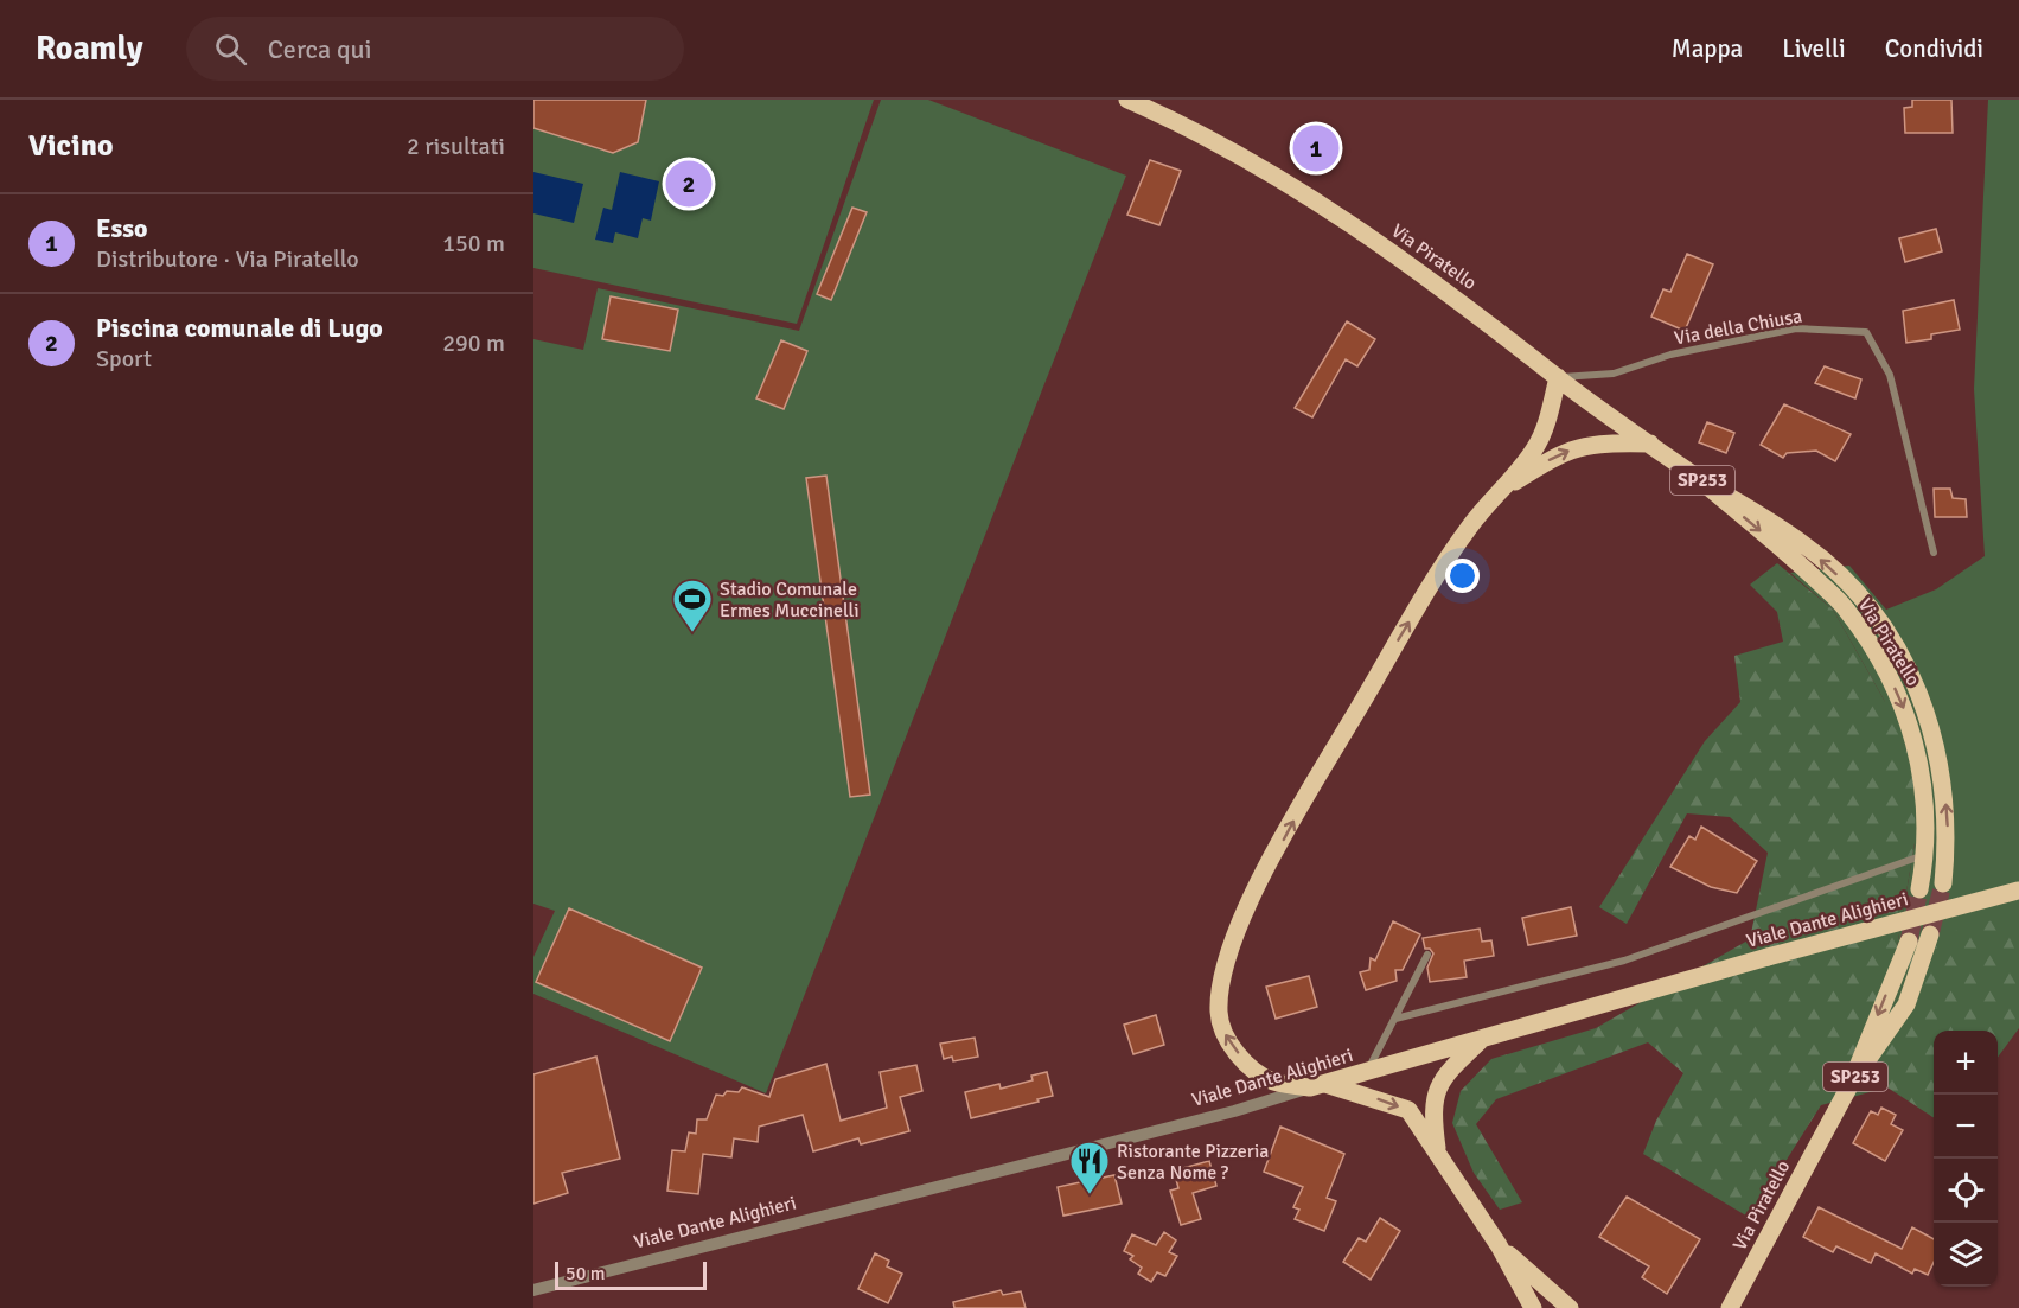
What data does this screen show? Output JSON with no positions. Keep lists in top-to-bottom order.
{
  "streets": {
    "main road": ["Via Piratello", "SP253", "Viale Dante Alighieri"],
    "street": ["Via della Chiusa"]
  },
  "crossings": [
    ["Via Piratello", "Via della Chiusa"]
  ],
  "places": {
    "sports": ["Stadio Comunale Ermes Muccinelli"],
    "restaurant": ["Ristorante Pizzeria Senza Nome ?"]
  },
  "scale_bar": "50 m",
  "page": {
    "header": "Roamly",
    "search": "Cerca qui",
    "nav": ["Mappa", "Livelli", "Condividi"],
    "heading": ["Vicino", "2 risultati"],
    "pins": ["1", "2"],
    "list": [
      {
        "mark": "1",
        "name": "Esso",
        "note": "Distributore · Via Piratello",
        "value": "150 m"
      },
      {
        "mark": "2",
        "name": "Piscina comunale di Lugo",
        "note": "Sport",
        "value": "290 m"
      }
    ],
    "map_buttons": ["+", "−"],
    "scale": "50 m"
  }
}
